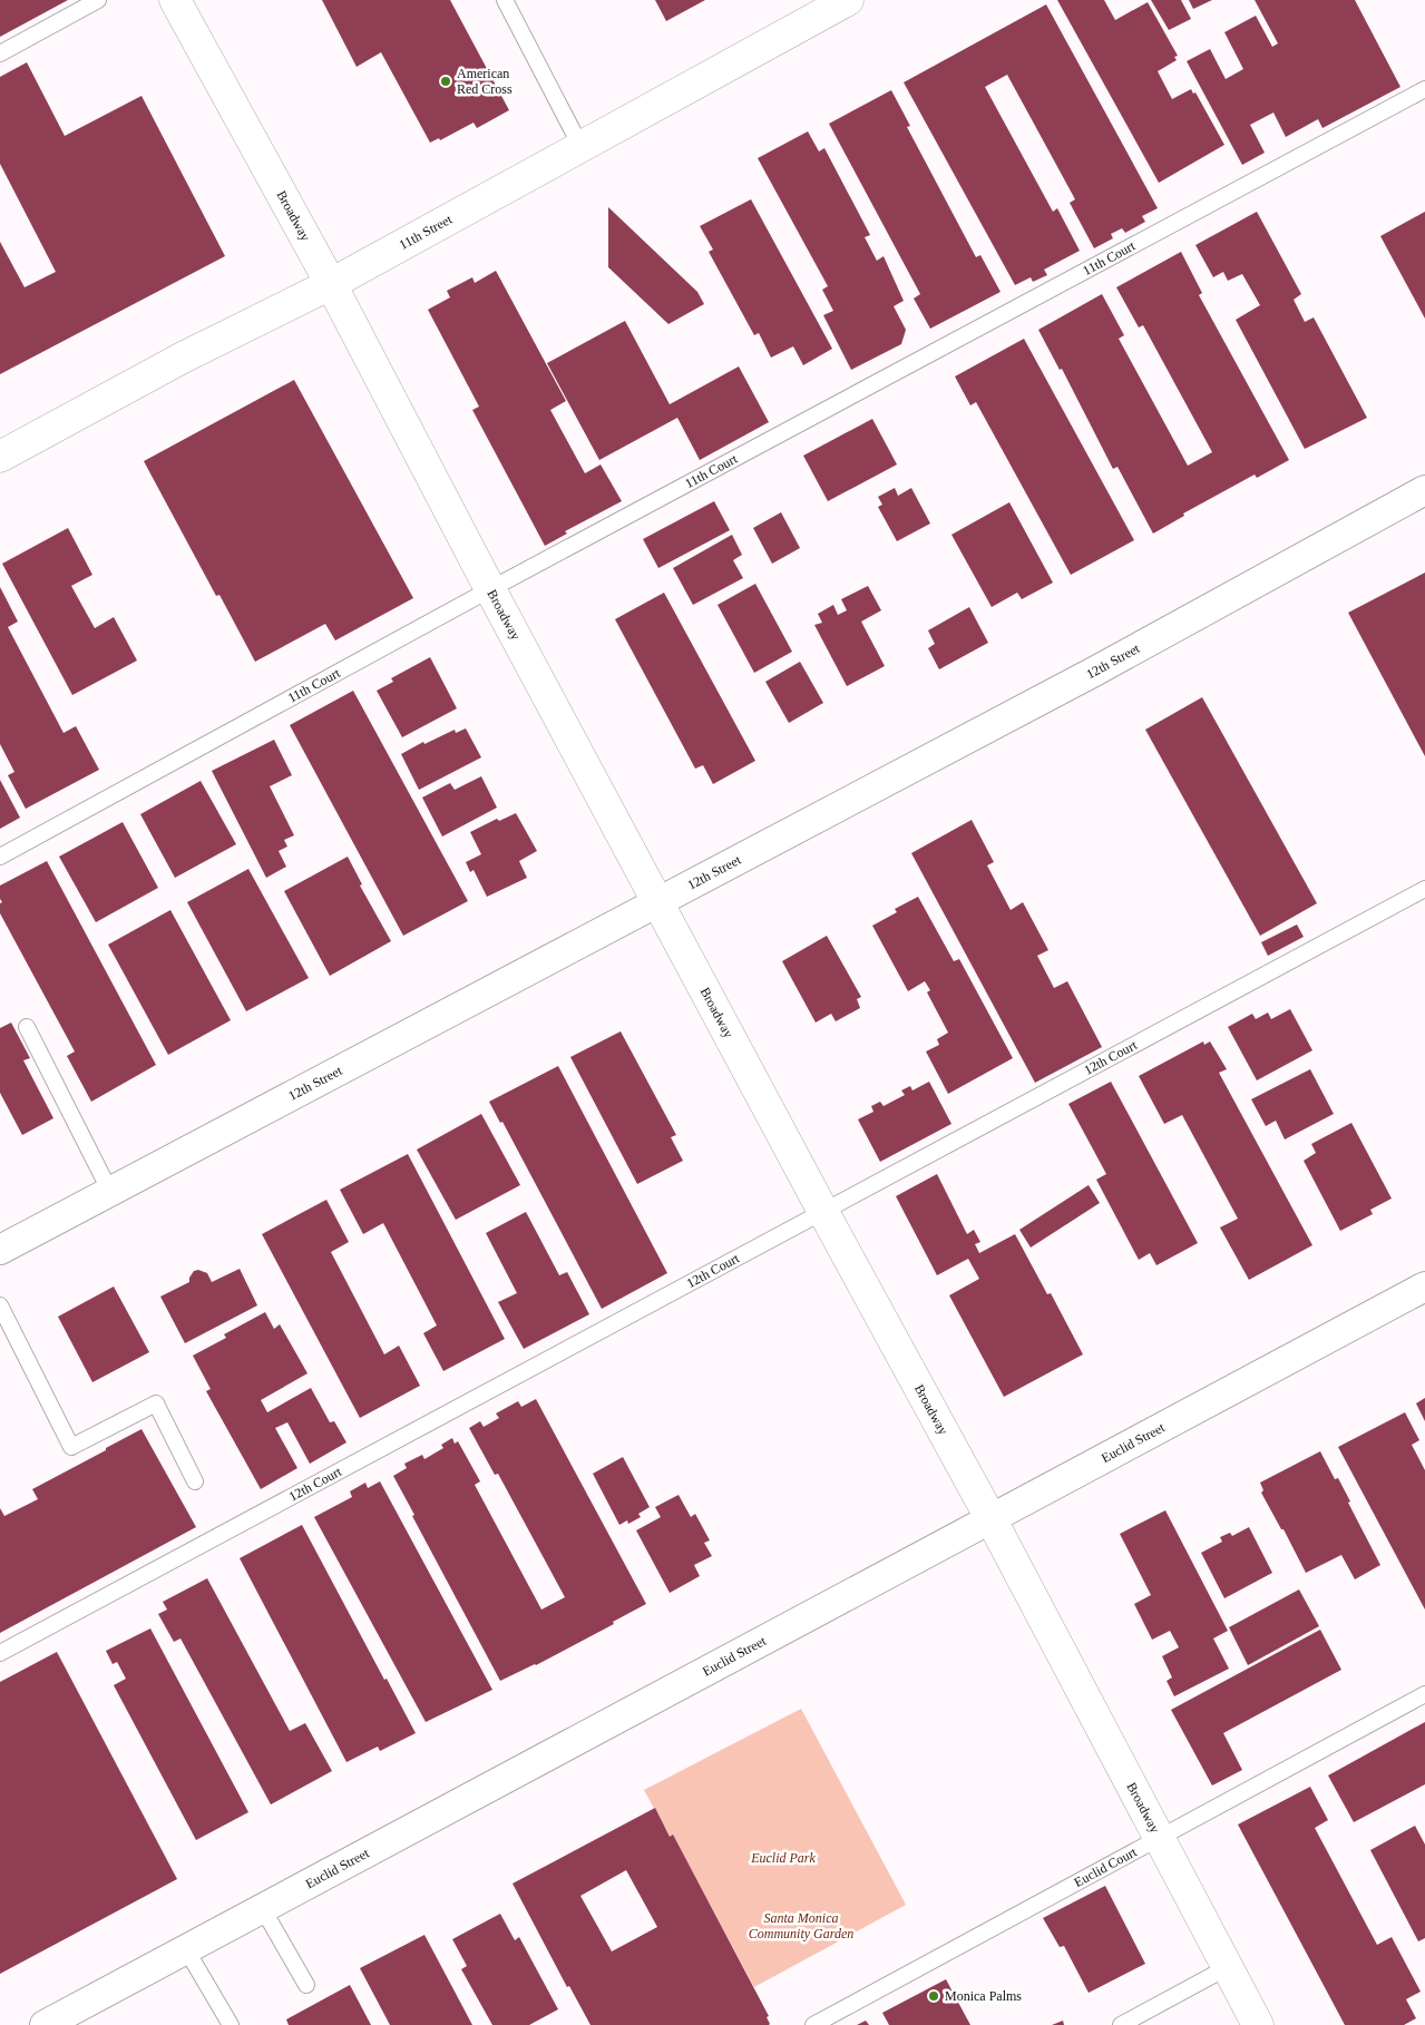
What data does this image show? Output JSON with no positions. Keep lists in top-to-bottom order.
{
  "streets": {
    "street": [
      "Broadway",
      "11th Street",
      "12th Street",
      "Euclid Street"
    ],
    "lane": ["11th Court", "12th Court", "Euclid Court"]
  },
  "crossings": [
    ["Broadway", "11th Street"],
    ["Broadway", "11th Court"],
    ["Broadway", "12th Street"],
    ["Broadway", "12th Court"],
    ["Broadway", "Euclid Street"],
    ["Broadway", "Euclid Court"]
  ],
  "parks": ["Euclid Park", "Santa Monica Community Garden"],
  "places": ["American Red Cross", "Monica Palms"]
}
